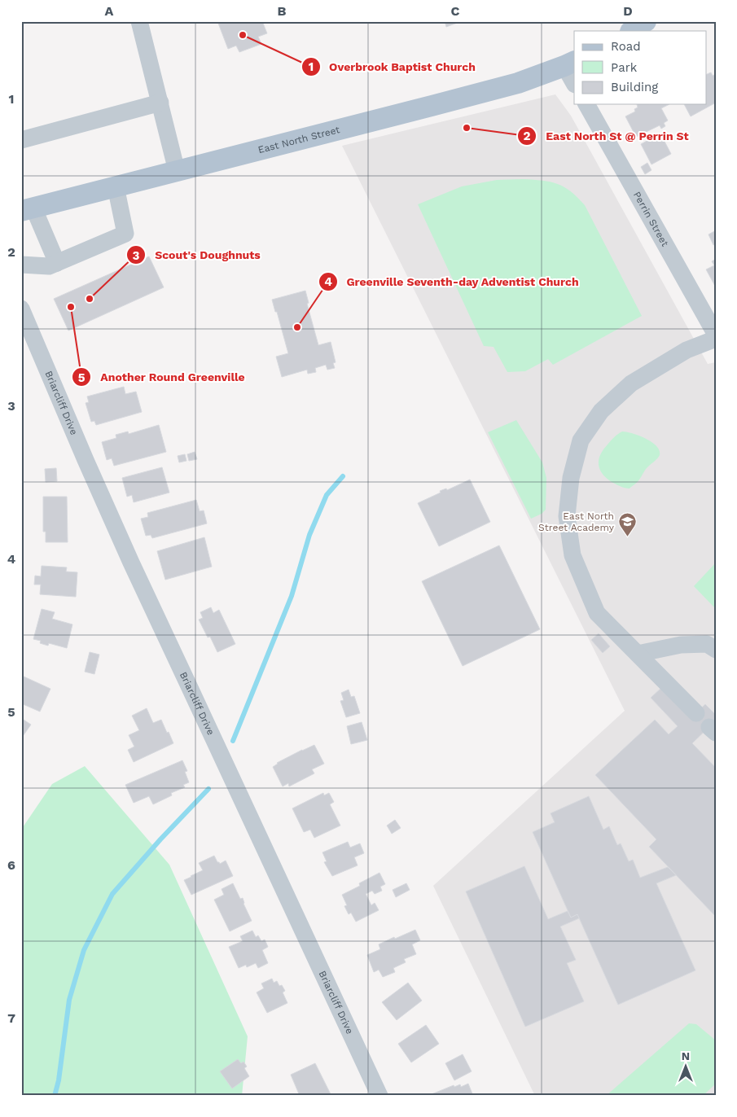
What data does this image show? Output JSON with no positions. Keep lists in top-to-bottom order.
{
  "streets": {
    "main road": ["East North Street"],
    "street": ["Perrin Street", "Briarcliff Drive"]
  },
  "places": {
    "other": [
      "Overbrook Baptist Church",
      "East North St @ Perrin St",
      "Scout's Doughnuts",
      "Another Round Greenville",
      "Greenville Seventh-day Adventist Church"
    ],
    "school or university": ["East North Street Academy"]
  },
  "legend": ["Road", "Park", "Building"],
  "north": "top",
  "grid": {
    "columns": [
      "A",
      "B",
      "C",
      "D"
    ],
    "rows": [
      "1",
      "2",
      "3",
      "4",
      "5",
      "6",
      "7"
    ]
  }
}
